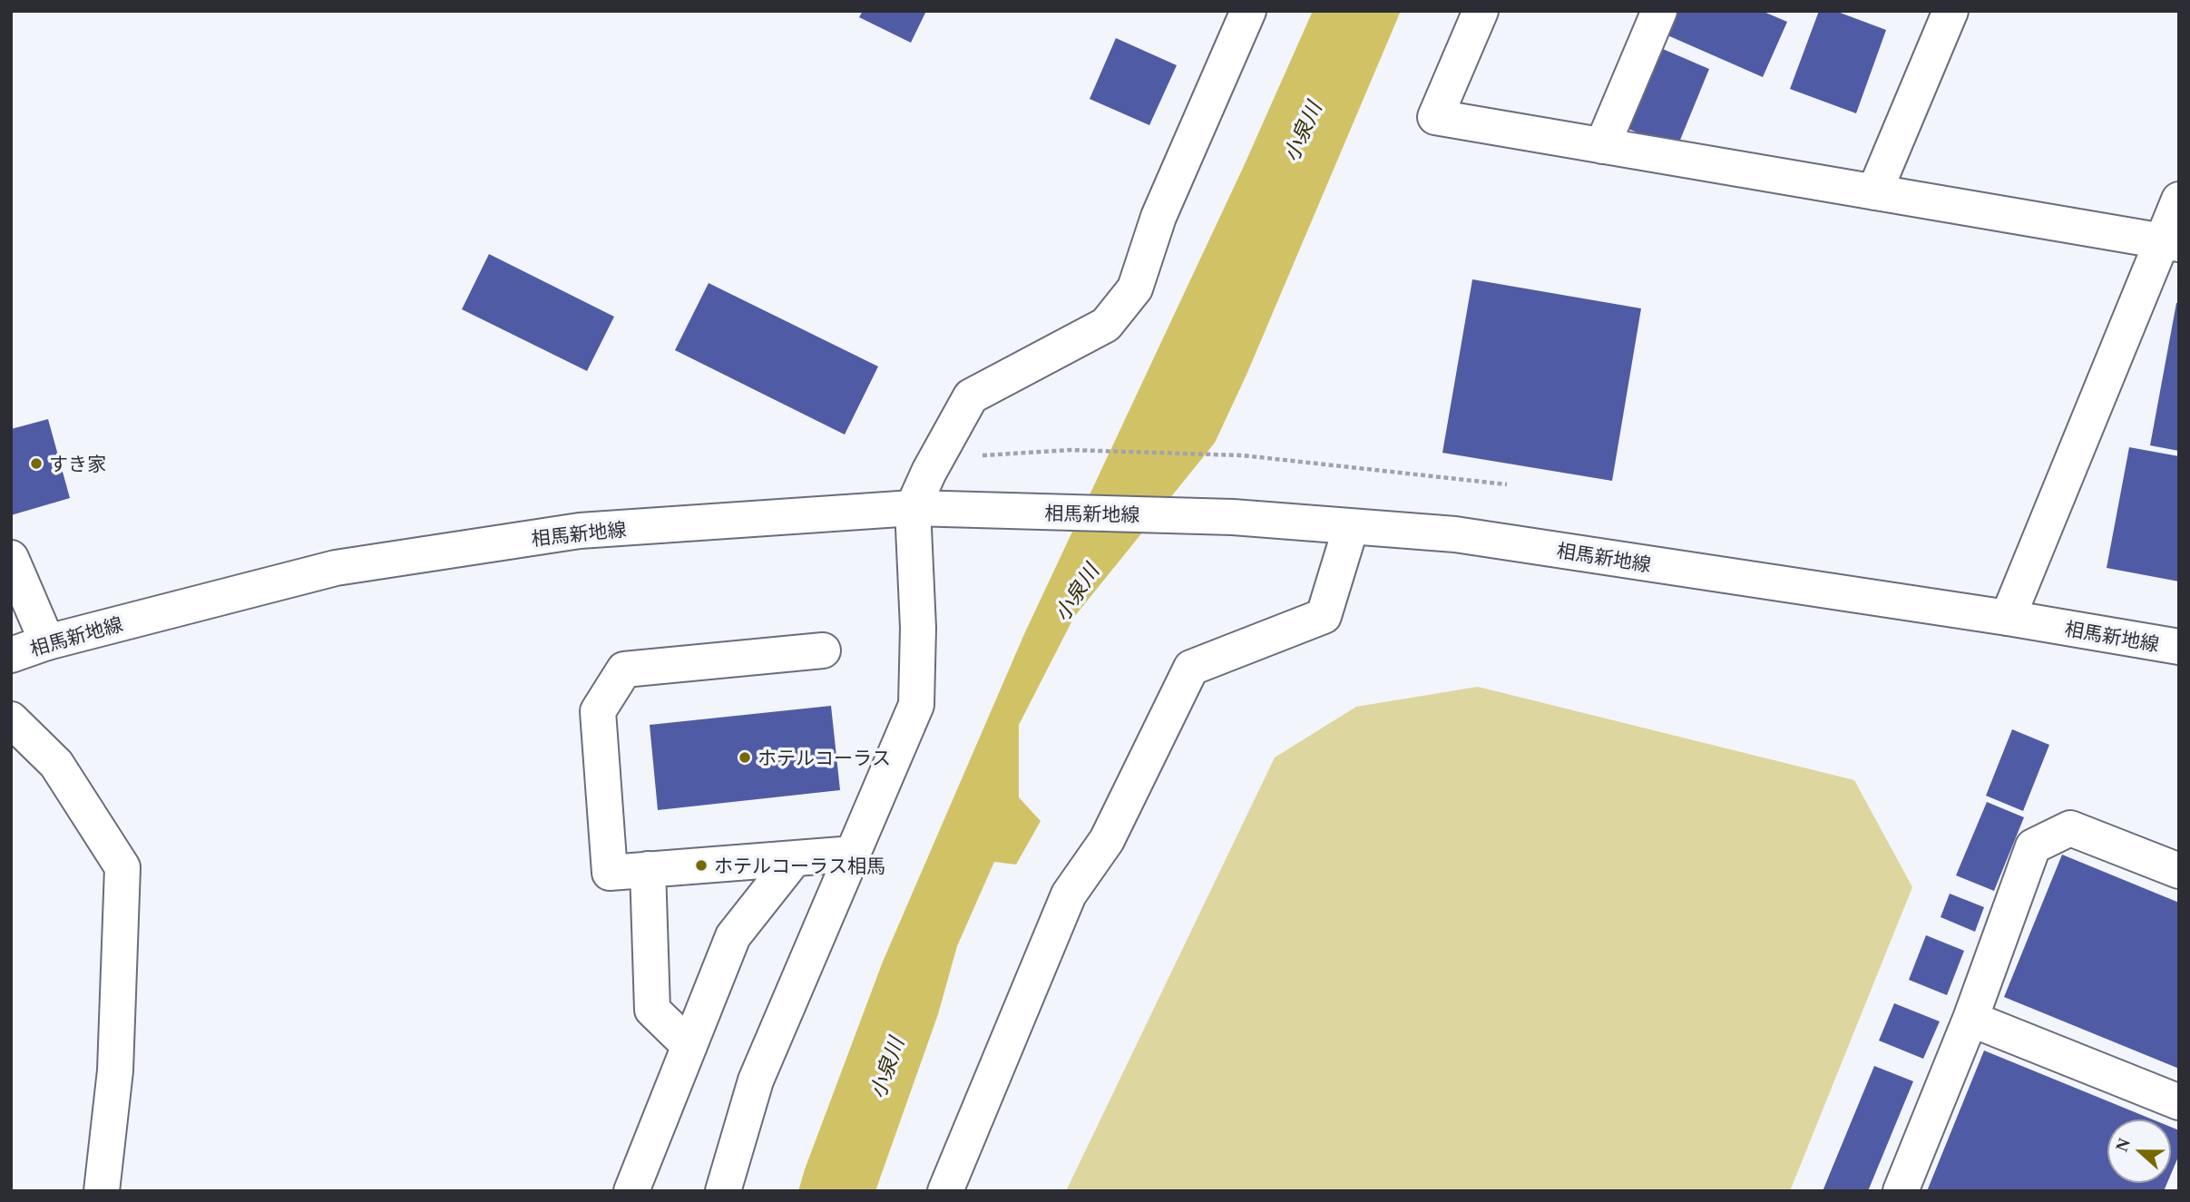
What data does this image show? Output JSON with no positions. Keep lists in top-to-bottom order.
{
  "streets": {
    "street": ["相馬新地線"]
  },
  "water": ["小泉川"],
  "places": ["すき家", "ホテルコーラス", "ホテルコーラス相馬"],
  "north": "left"
}
